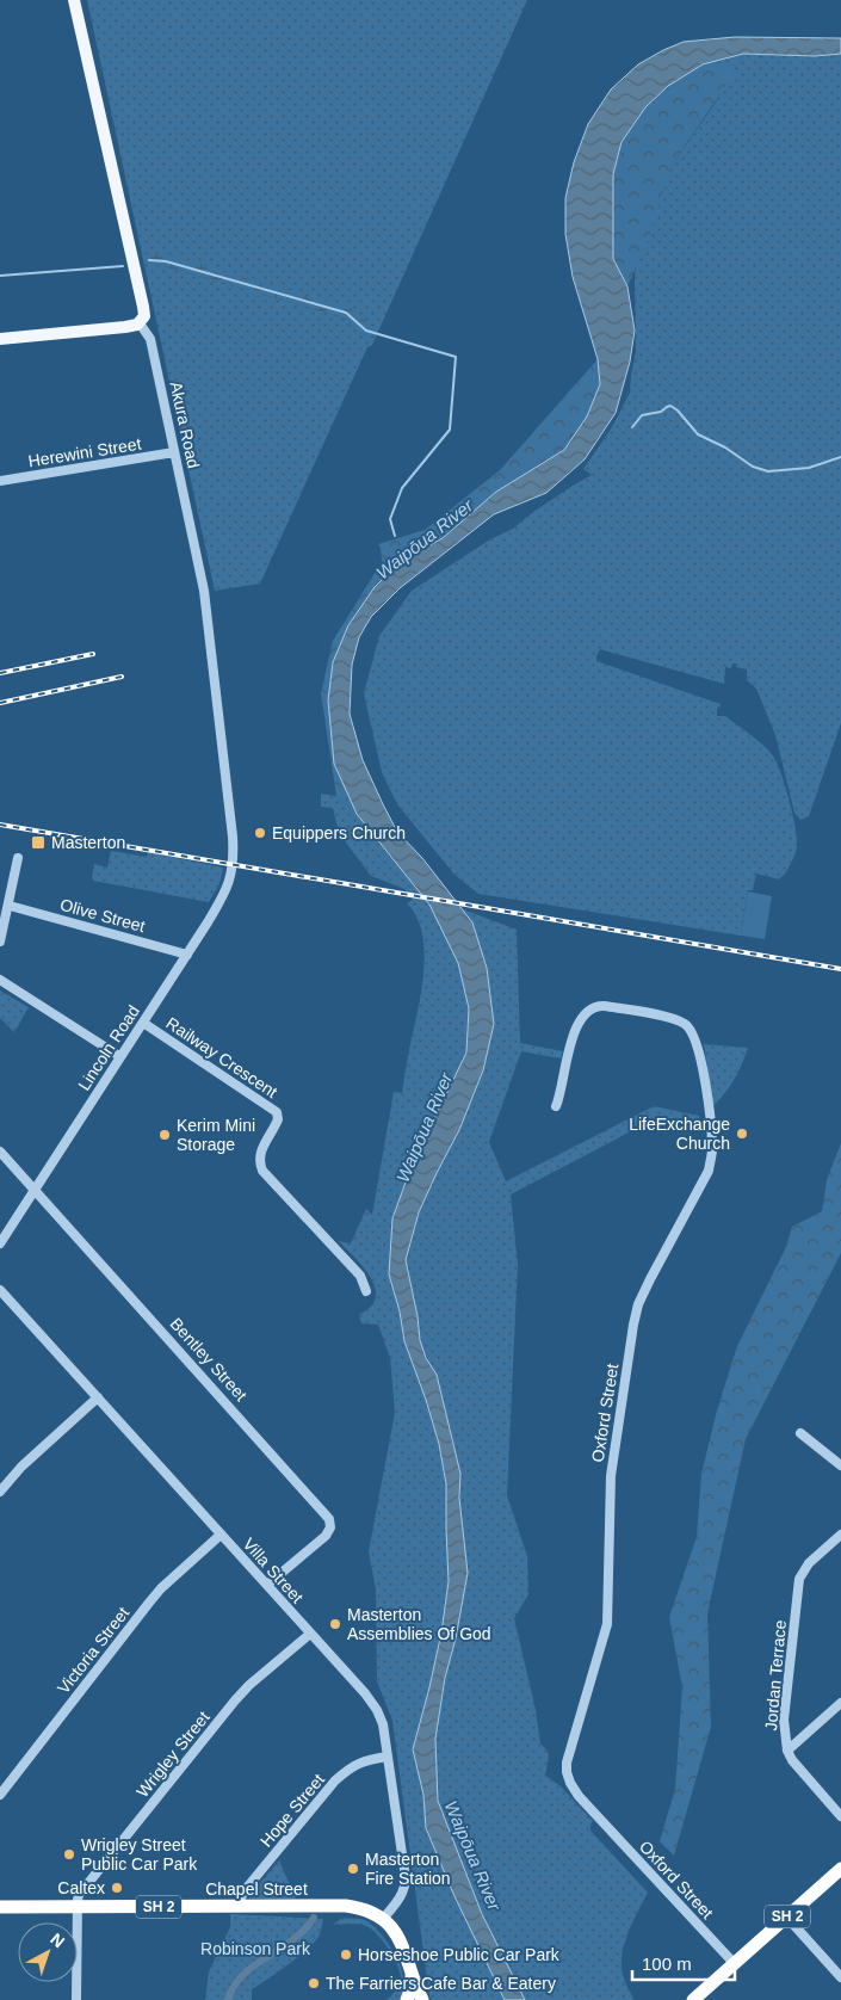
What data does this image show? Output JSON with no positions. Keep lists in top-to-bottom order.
{
  "streets": {
    "highway": ["Chapel Street", "SH 2"],
    "main road": ["Akura Road"],
    "street": [
      "Herewini Street",
      "Olive Street",
      "Lincoln Road",
      "Railway Crescent",
      "Bentley Street",
      "Oxford Street",
      "Villa Street",
      "Victoria Street",
      "Jordan Terrace",
      "Wrigley Street",
      "Hope Street"
    ]
  },
  "crossings": [
    ["Akura Road", "Herewini Street"],
    ["Akura Road", "Lincoln Road"],
    ["Olive Street", "Lincoln Road"],
    ["Lincoln Road", "Railway Crescent"],
    ["Lincoln Road", "Bentley Street"],
    ["Bentley Street", "Villa Street"],
    ["Oxford Street", "SH 2"],
    ["Villa Street", "Victoria Street"],
    ["Villa Street", "Wrigley Street"],
    ["Villa Street", "Hope Street"],
    ["Villa Street", "Chapel Street"],
    ["Wrigley Street", "Chapel Street"],
    ["Hope Street", "Chapel Street"]
  ],
  "water": ["Waipōua River"],
  "parks": ["Robinson Park"],
  "places": {
    "other": [
      "Equippers Church",
      "LifeExchange Church",
      "Kerim Mini Storage",
      "Masterton Assemblies Of God",
      "Wrigley Street Public Car Park",
      "Masterton Fire Station",
      "Caltex",
      "Horseshoe Public Car Park",
      "The Farriers Cafe Bar & Eatery"
    ],
    "transit": ["Masterton"]
  },
  "scale_bar": "100 m",
  "north": "top right"
}
